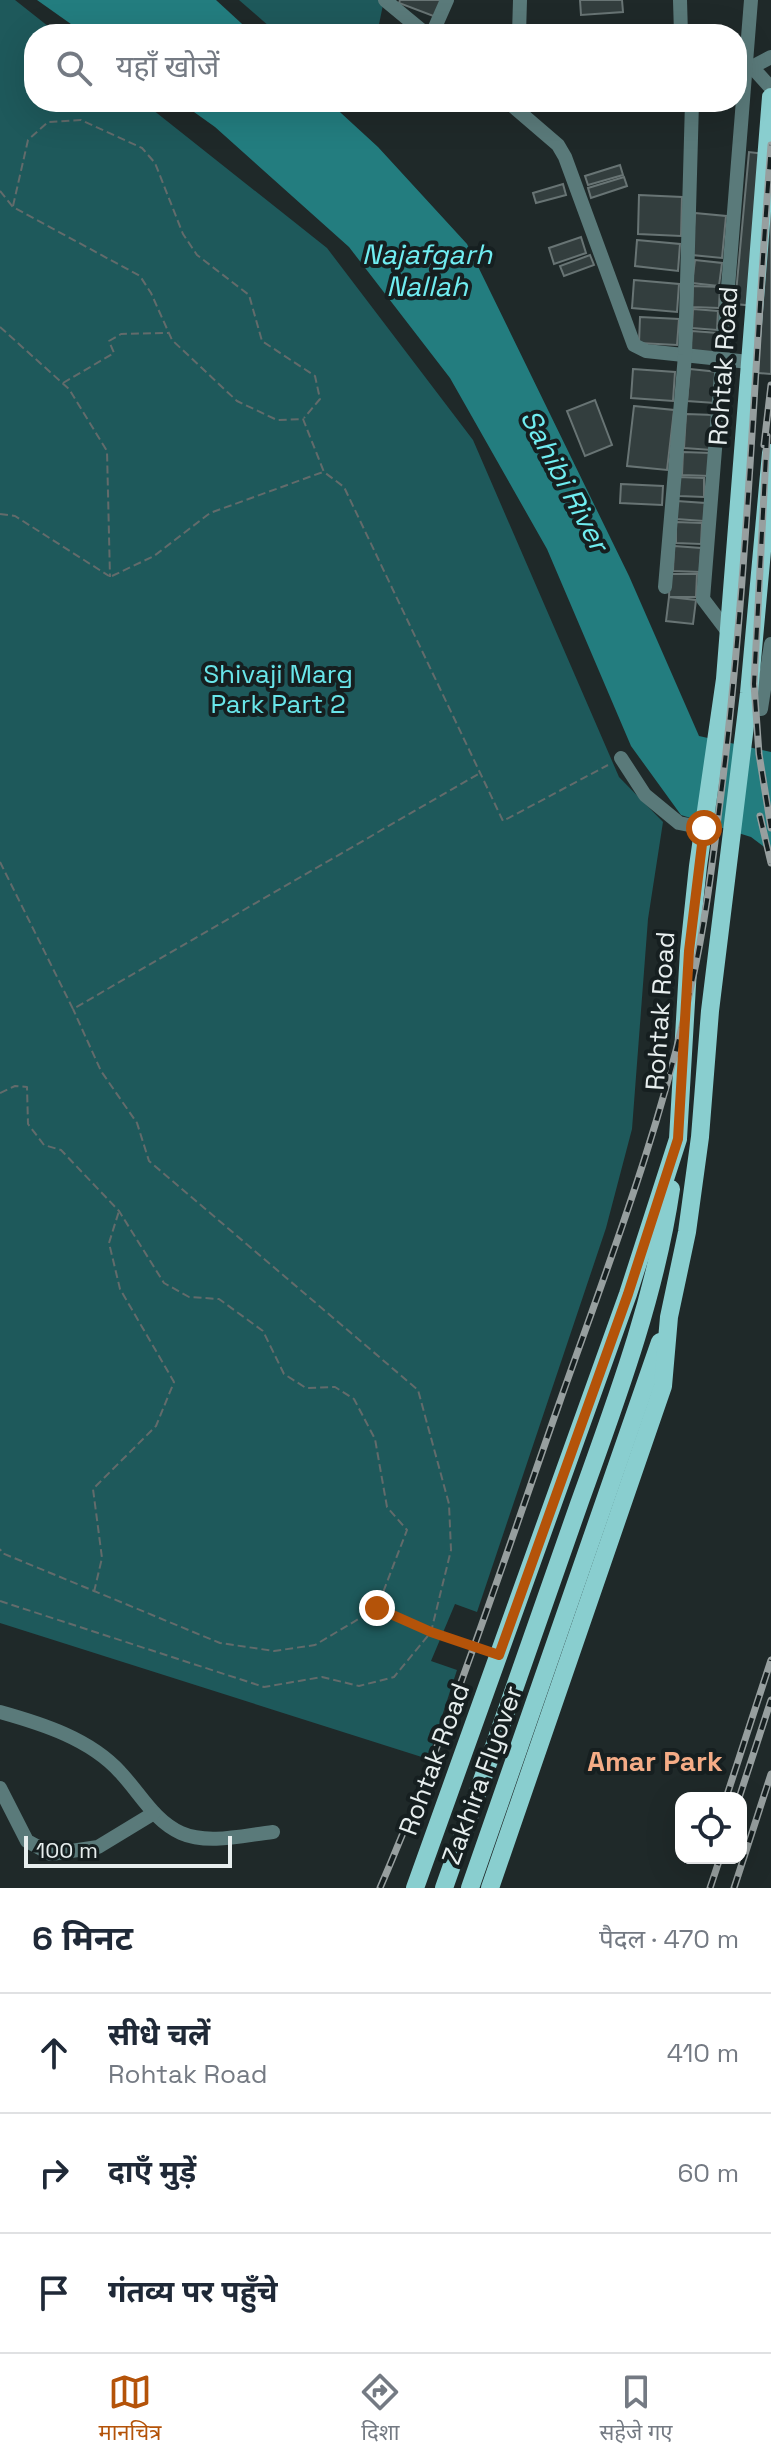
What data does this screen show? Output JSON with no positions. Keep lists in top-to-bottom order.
{
  "streets": {
    "main road": ["Rohtak Road", "Zakhira Flyover"]
  },
  "crossings": [
    ["Rohtak Road", "Zakhira Flyover"]
  ],
  "districts": ["Amar Park"],
  "water": ["Najafgarh Nallah", "Sahibi River"],
  "parks": ["Shivaji Marg Park Part 2"],
  "scale_bar": "100 m",
  "page": {
    "search": "यहाँ खोजें",
    "scale": "100 m",
    "heading": ["6 मिनट", "पैदल · 470 m"],
    "list": [
      ["सीधे चलें", "Rohtak Road", "410 m"],
      ["दाएँ मुड़ें", "60 m"],
      "गंतव्य पर पहुँचे"
    ],
    "nav": ["मानचित्र", "दिशा", "सहेजे गए"]
  }
}
